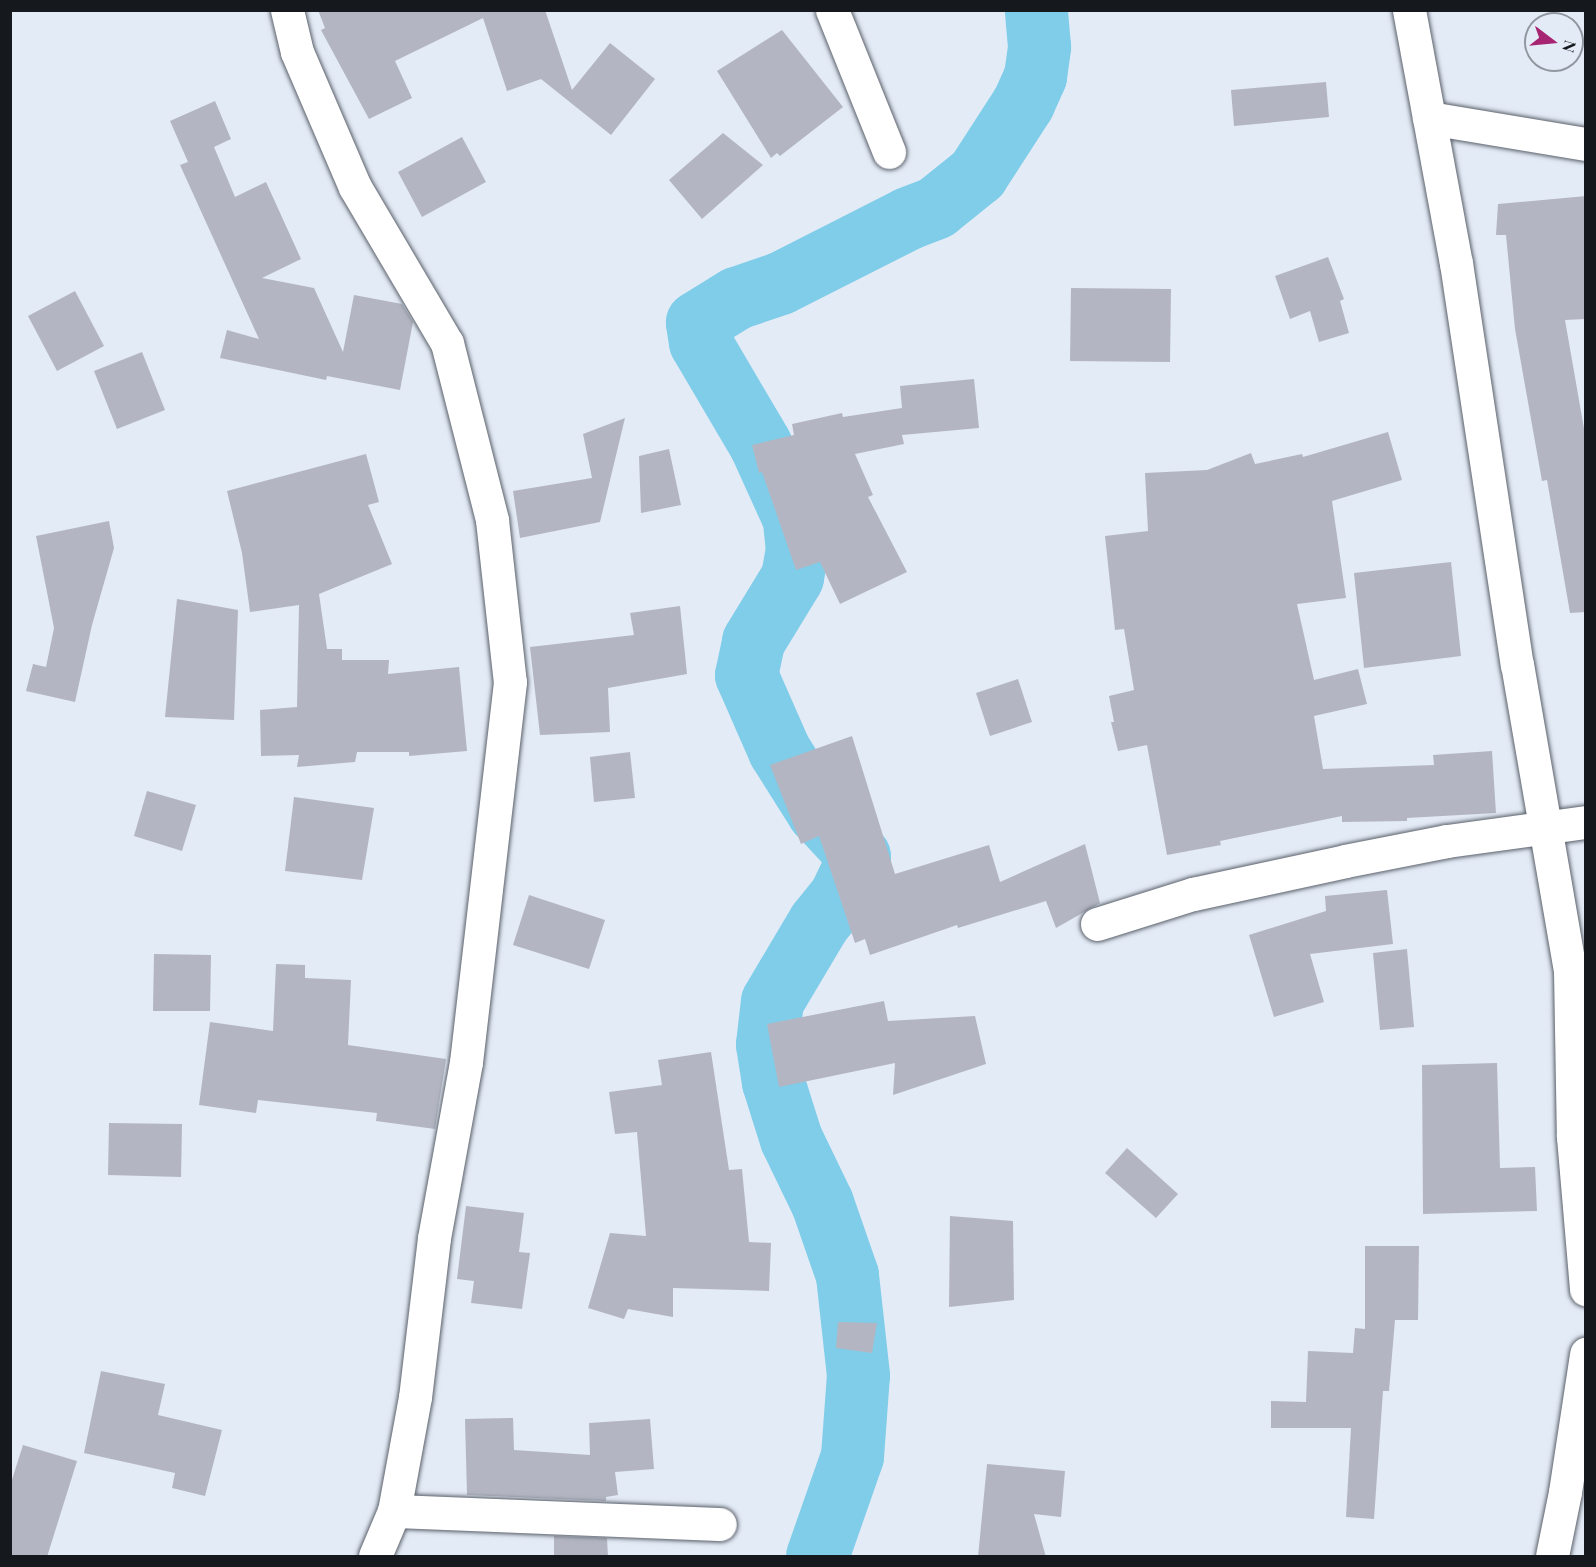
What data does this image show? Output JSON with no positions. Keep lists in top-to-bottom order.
{
  "north": "right"
}
